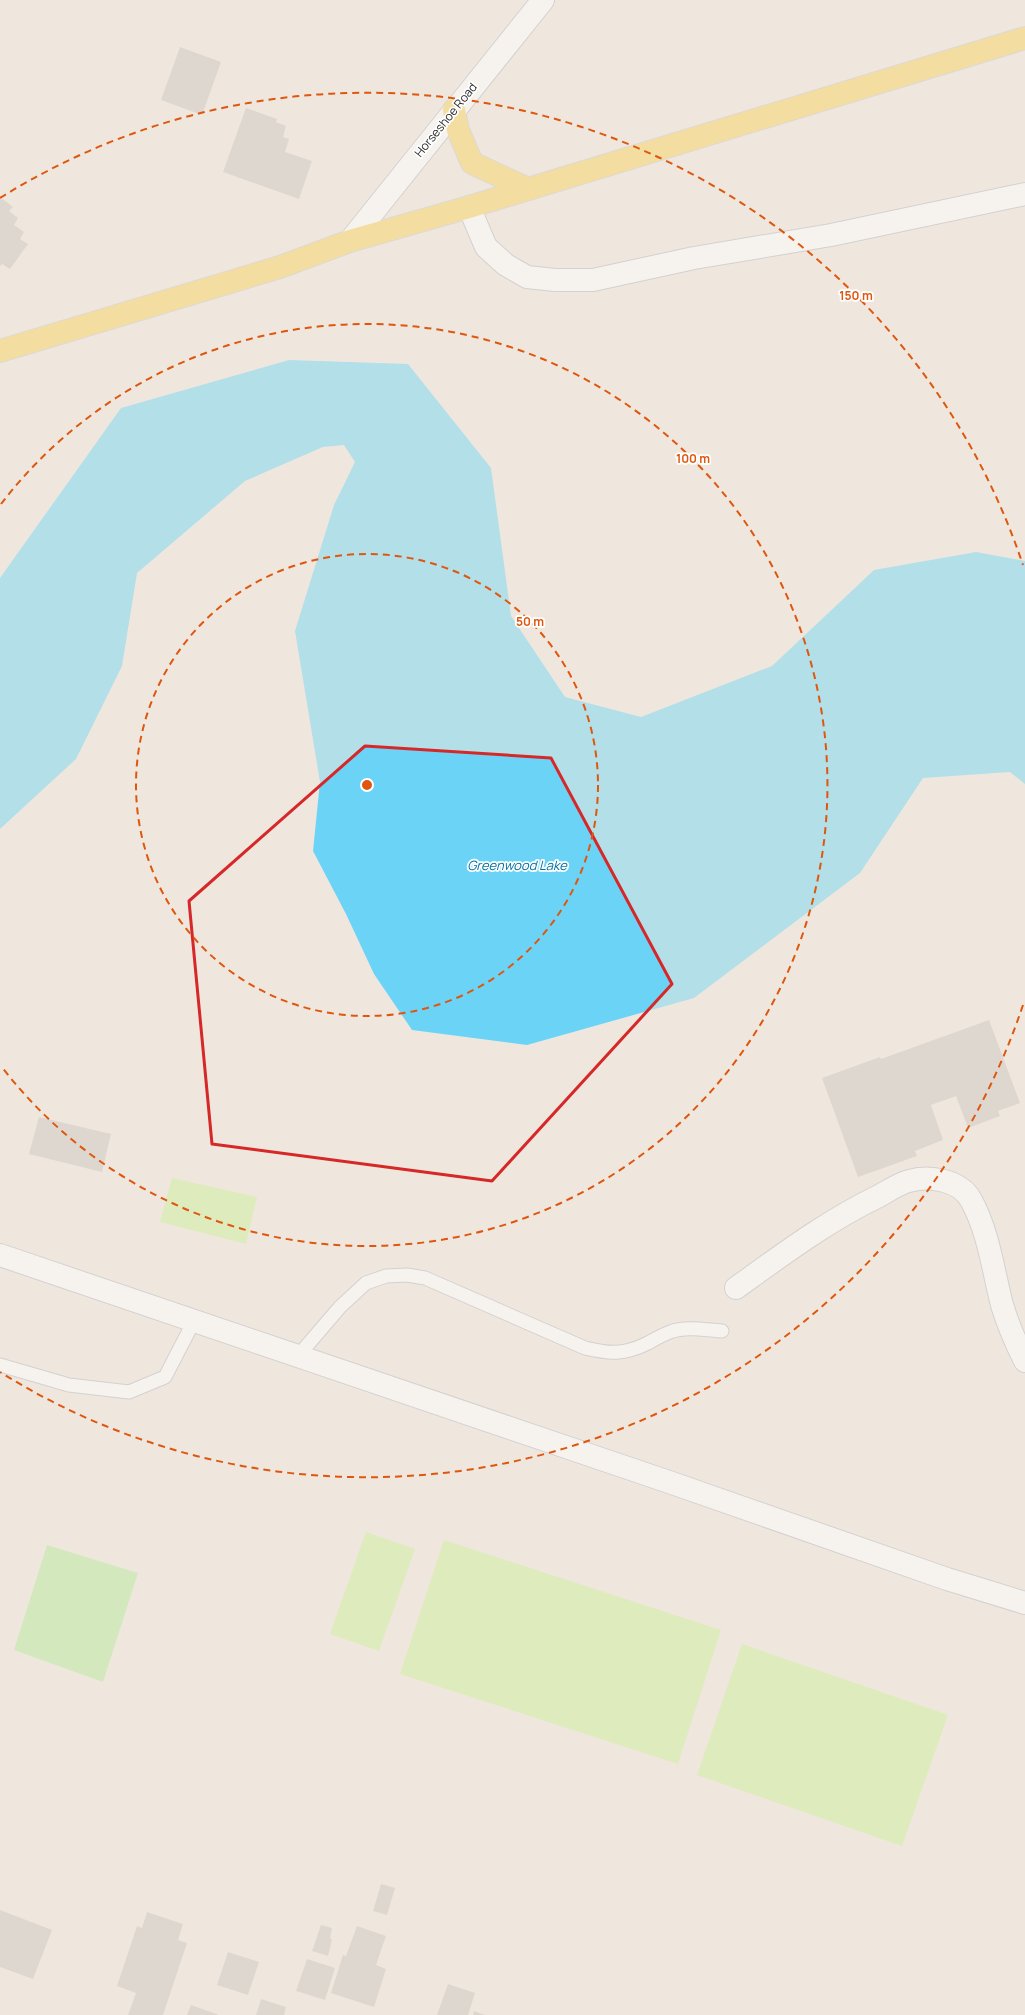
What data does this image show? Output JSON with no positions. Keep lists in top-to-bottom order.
{
  "streets": {
    "street": ["Horseshoe Road"]
  },
  "water": ["Greenwood Lake"],
  "rings": ["150 m", "100 m", "50 m"]
}
